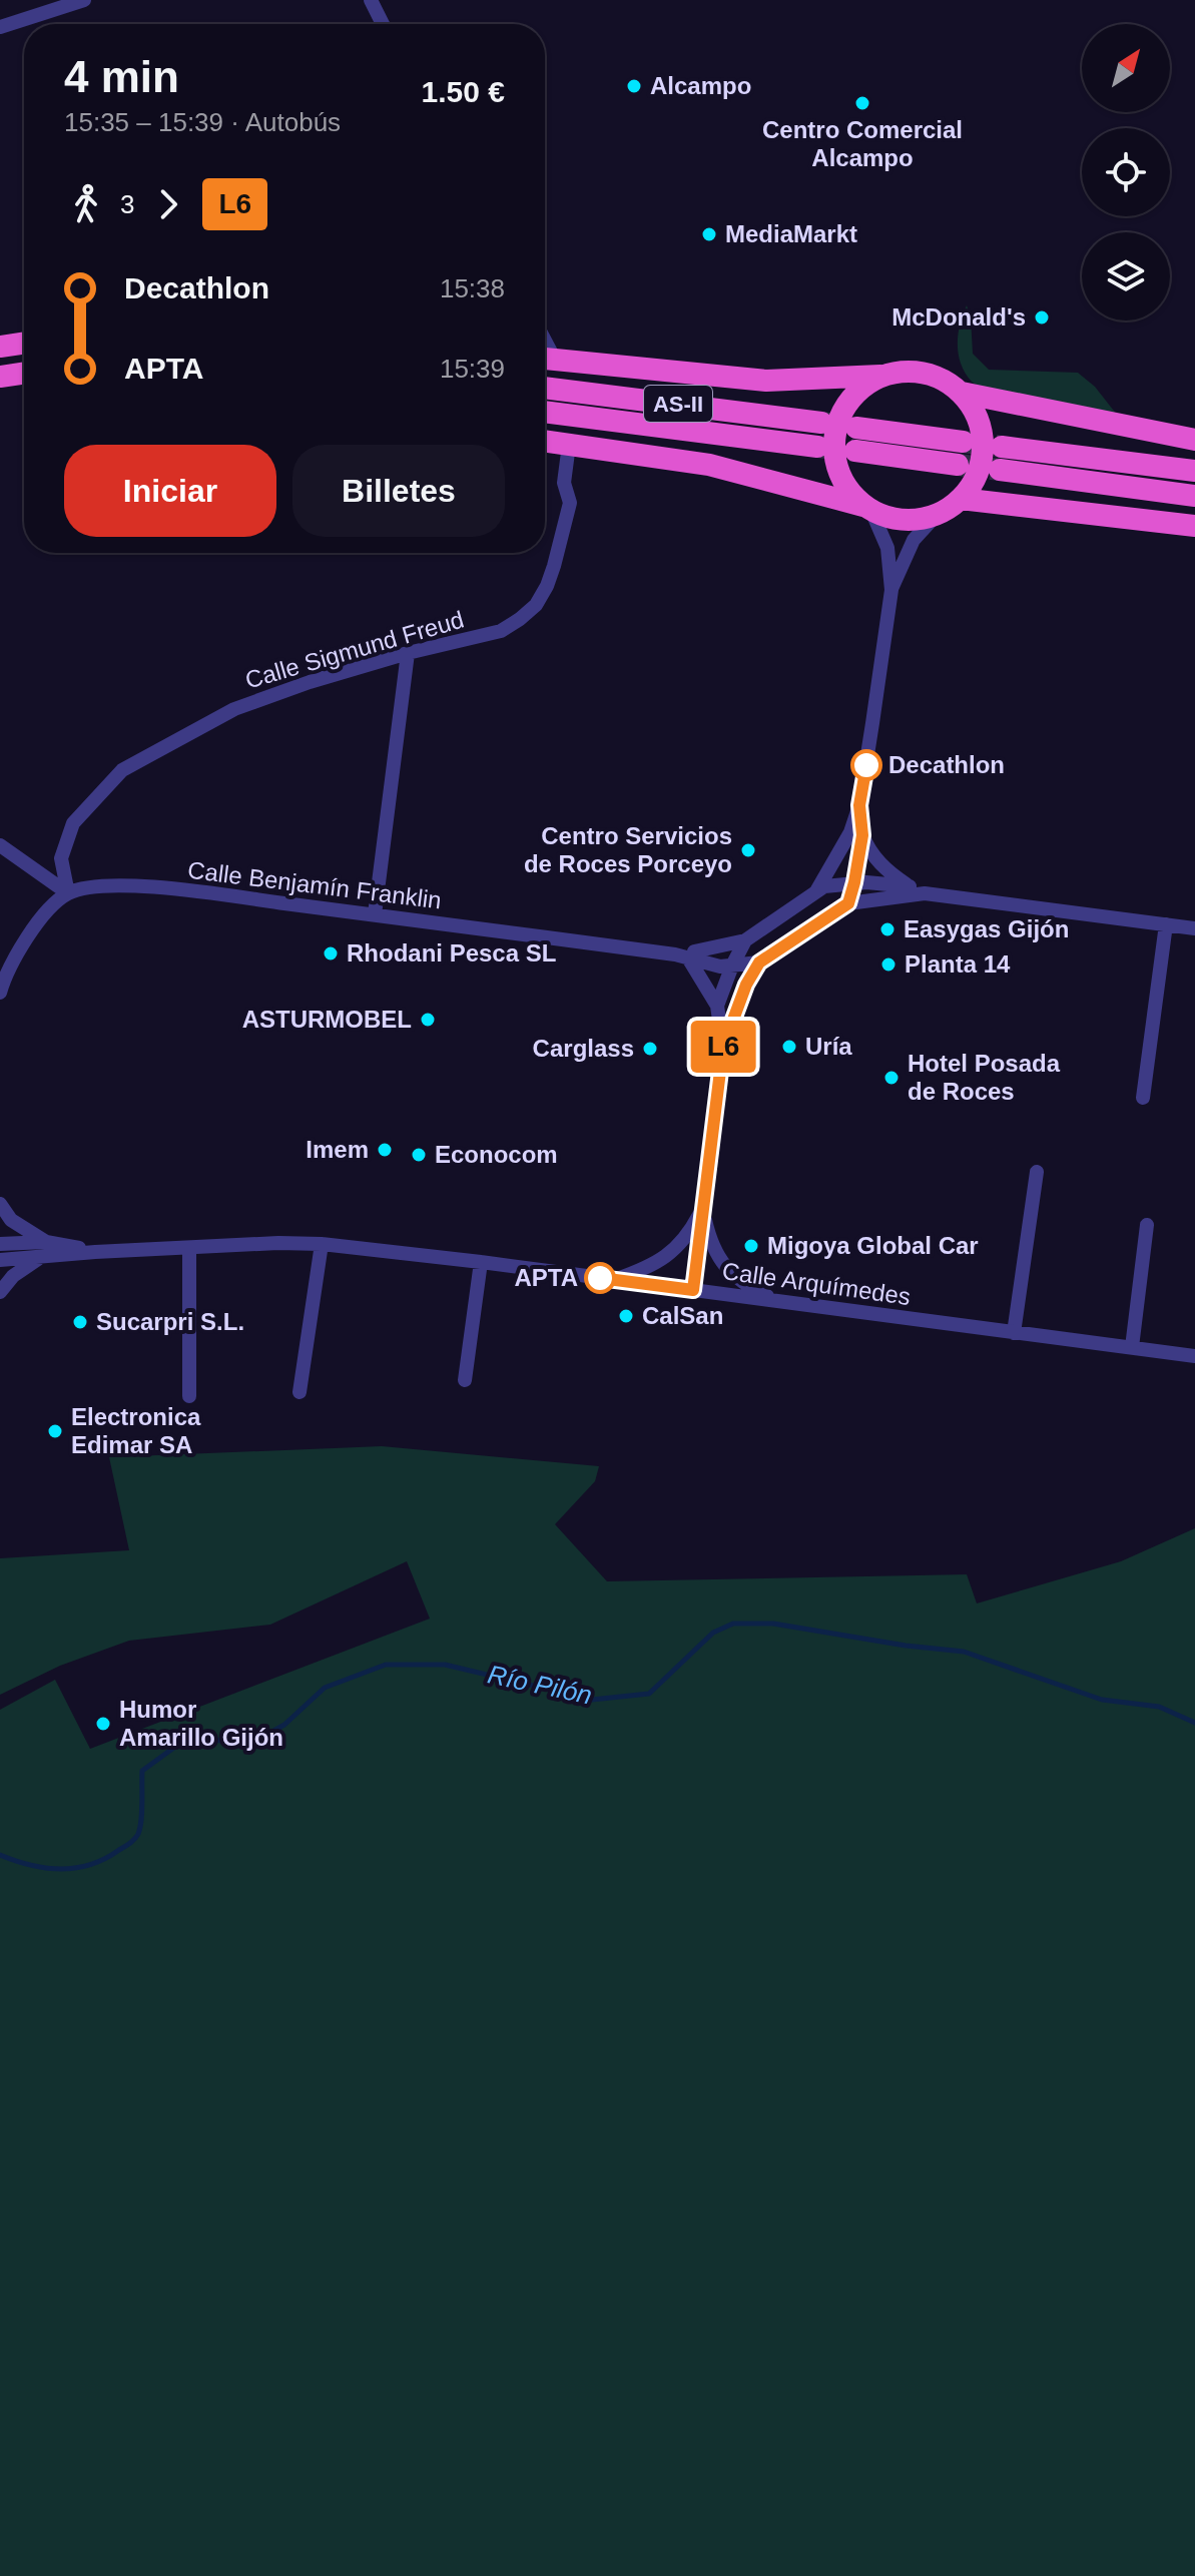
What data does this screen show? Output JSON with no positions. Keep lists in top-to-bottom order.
{
  "streets": {
    "highway": ["AS-II"],
    "street": ["Calle Sigmund Freud", "Calle Benjamín Franklin", "Calle Arquímedes"]
  },
  "crossings": [
    ["Calle Sigmund Freud", "Calle Benjamín Franklin"]
  ],
  "water": ["Río Pilón"],
  "places": [
    "Alcampo",
    "Centro Comercial Alcampo",
    "MediaMarkt",
    "McDonald's",
    "Decathlon",
    "Centro Servicios de Roces Porceyo",
    "Easygas Gijón",
    "Rhodani Pesca SL",
    "Planta 14",
    "ASTURMOBEL",
    "Uría",
    "Carglass",
    "Hotel Posada de Roces",
    "Imem",
    "Econocom",
    "Migoya Global Car",
    "APTA",
    "CalSan",
    "Sucarpri S.L.",
    "Electronica Edimar SA",
    "Humor Amarillo Gijón"
  ],
  "lines": ["bus line L6"],
  "north": "top right",
  "page": {
    "on_map": "L6",
    "heading": ["4 min", "15:35 – 15:39 · Autobús", "1.50 €"],
    "legs": ["3", "L6"],
    "list": [
      {
        "name": "Decathlon",
        "value": "15:38"
      },
      {
        "name": "APTA",
        "value": "15:39"
      }
    ],
    "buttons": ["Iniciar", "Billetes"]
  }
}
